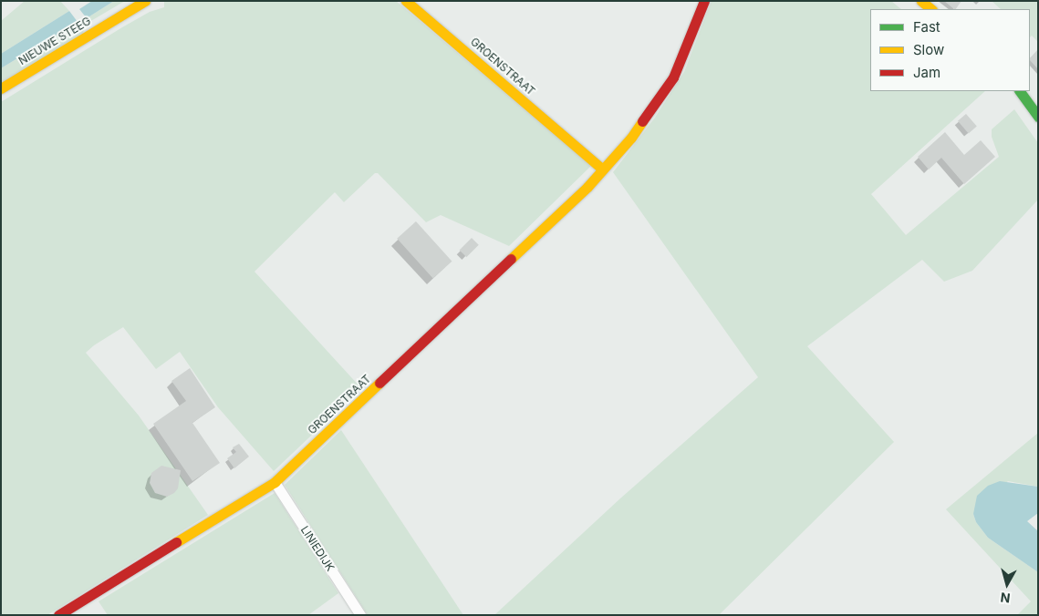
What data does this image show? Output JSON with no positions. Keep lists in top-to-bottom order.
{
  "streets": {
    "street": ["NIEUWE STEEG", "GROENSTRAAT", "LINIEDIJK"]
  },
  "crossings": [
    ["GROENSTRAAT", "LINIEDIJK"]
  ],
  "legend": ["Fast", "Slow", "Jam"],
  "north": "bottom"
}
